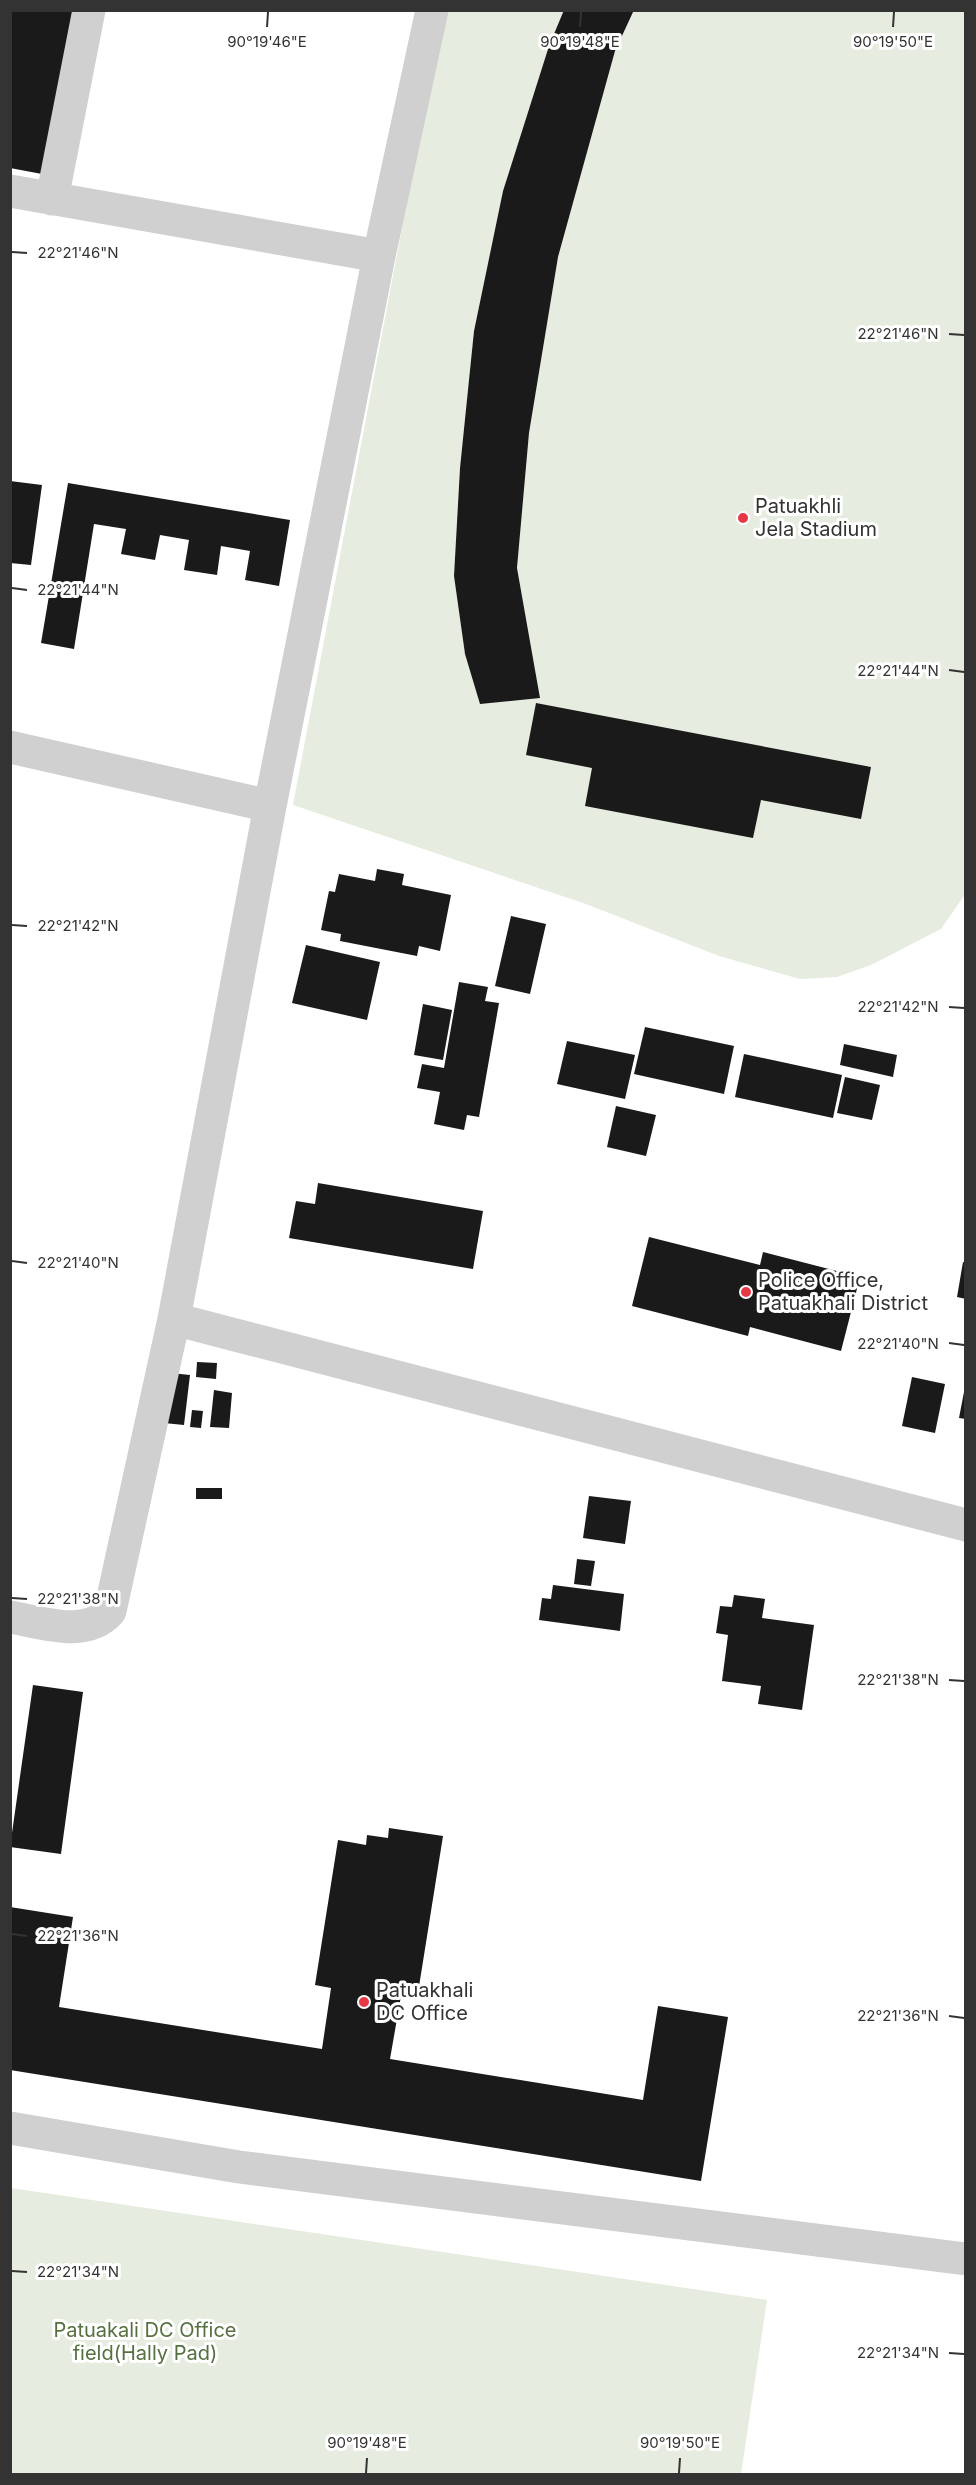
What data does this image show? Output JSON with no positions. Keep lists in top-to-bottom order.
{
  "parks": ["Patuakali DC Office field(Hally Pad)"],
  "places": ["Patuakhli Jela Stadium", "Police Office, Patuakhali District", "Patuakhali DC Office"],
  "coordinates": [
    "90°19'46\"E",
    "90°19'48\"E",
    "90°19'50\"E",
    "22°21'46\"N",
    "22°21'44\"N",
    "22°21'42\"N",
    "22°21'40\"N",
    "22°21'38\"N",
    "22°21'36\"N",
    "22°21'34\"N"
  ]
}
